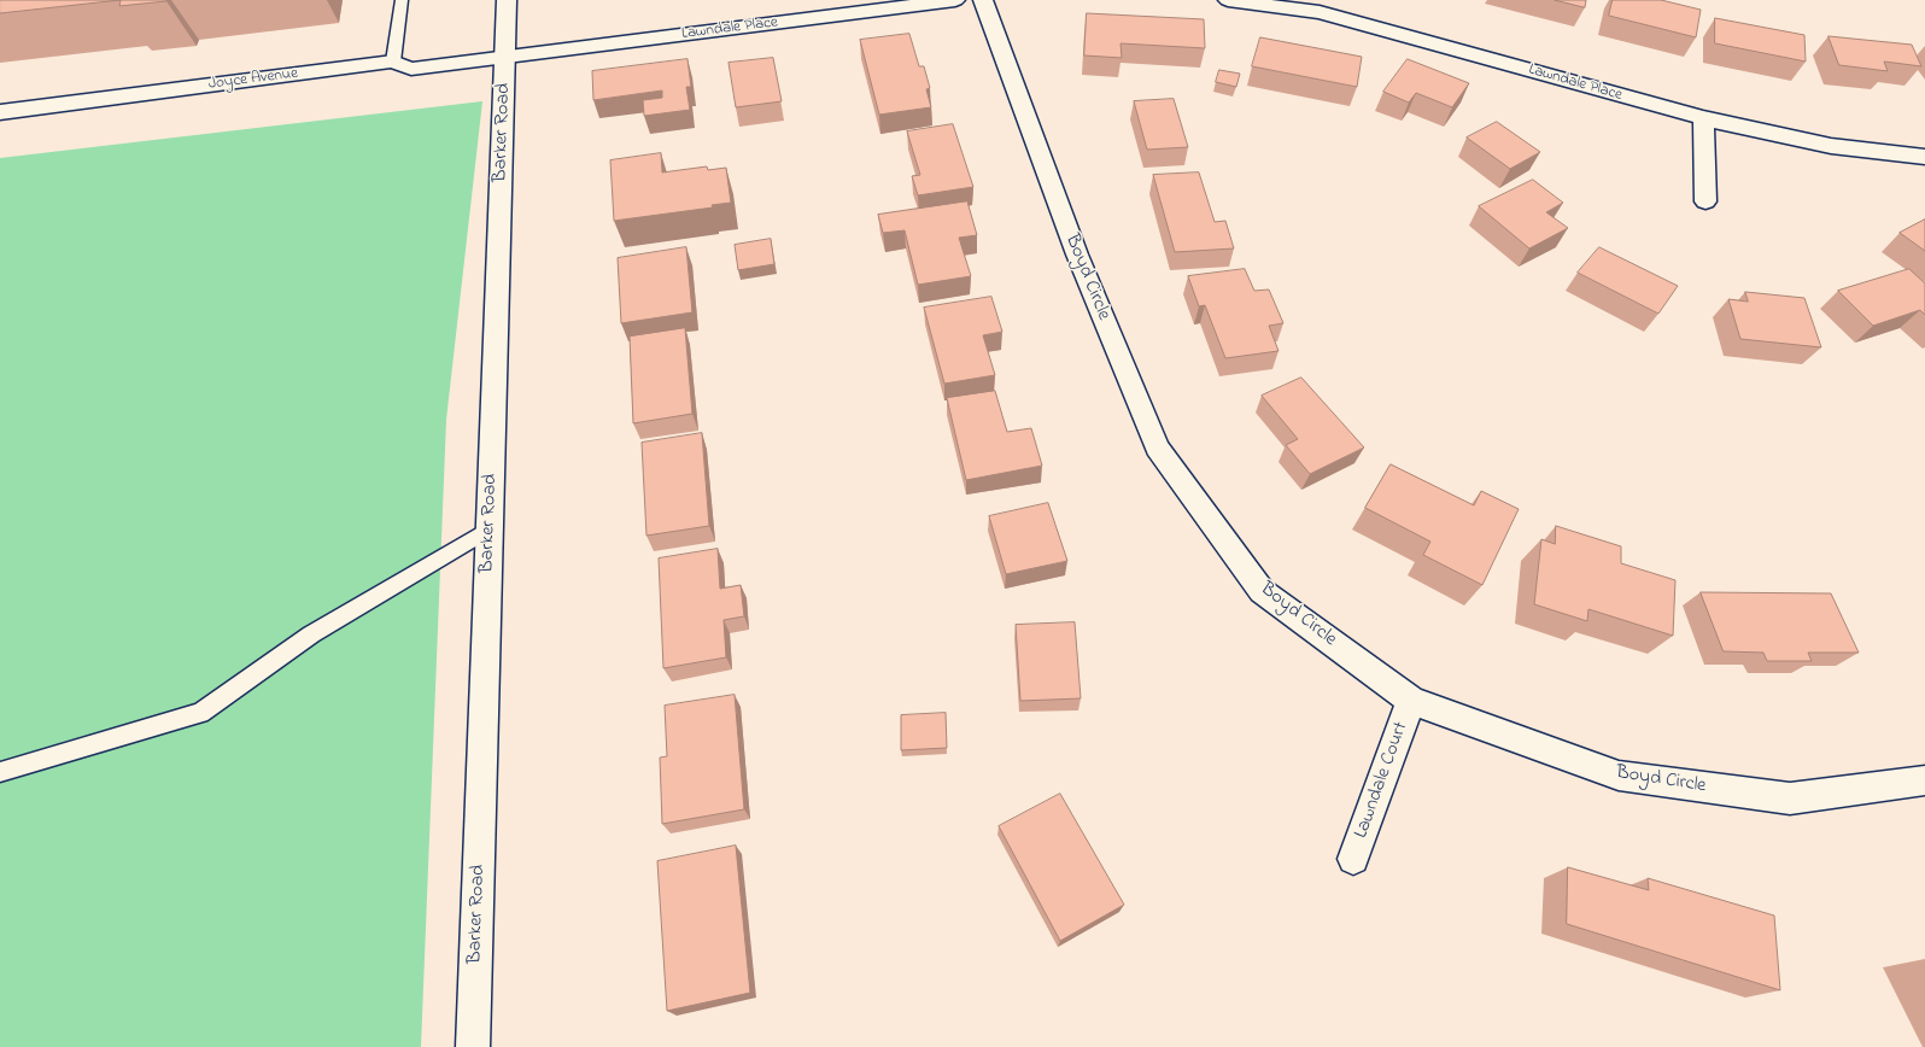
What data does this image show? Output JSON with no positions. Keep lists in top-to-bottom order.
{
  "streets": {
    "street": [
      "Lawndale Place",
      "Joyce Avenue",
      "Barker Road",
      "Boyd Circle",
      "Lawndale Court"
    ]
  },
  "crossings": [
    ["Lawndale Place", "Joyce Avenue"],
    ["Lawndale Place", "Barker Road"],
    ["Joyce Avenue", "Barker Road"],
    ["Boyd Circle", "Lawndale Court"]
  ]
}
